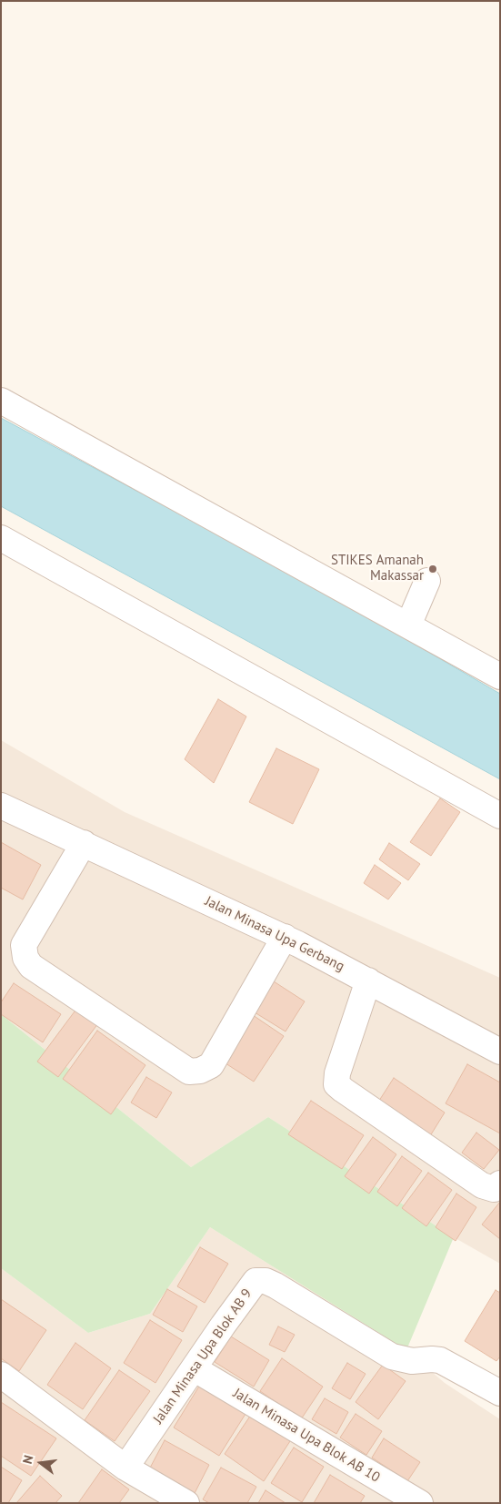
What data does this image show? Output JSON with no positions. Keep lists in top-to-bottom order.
{
  "streets": {
    "street": ["Jalan Minasa Upa Gerbang", "Jalan Minasa Upa Blok AB 9", "Jalan Minasa Upa Blok AB 10"]
  },
  "crossings": [
    ["Jalan Minasa Upa Blok AB 9", "Jalan Minasa Upa Blok AB 10"]
  ],
  "places": ["STIKES Amanah Makassar"],
  "north": "left"
}
